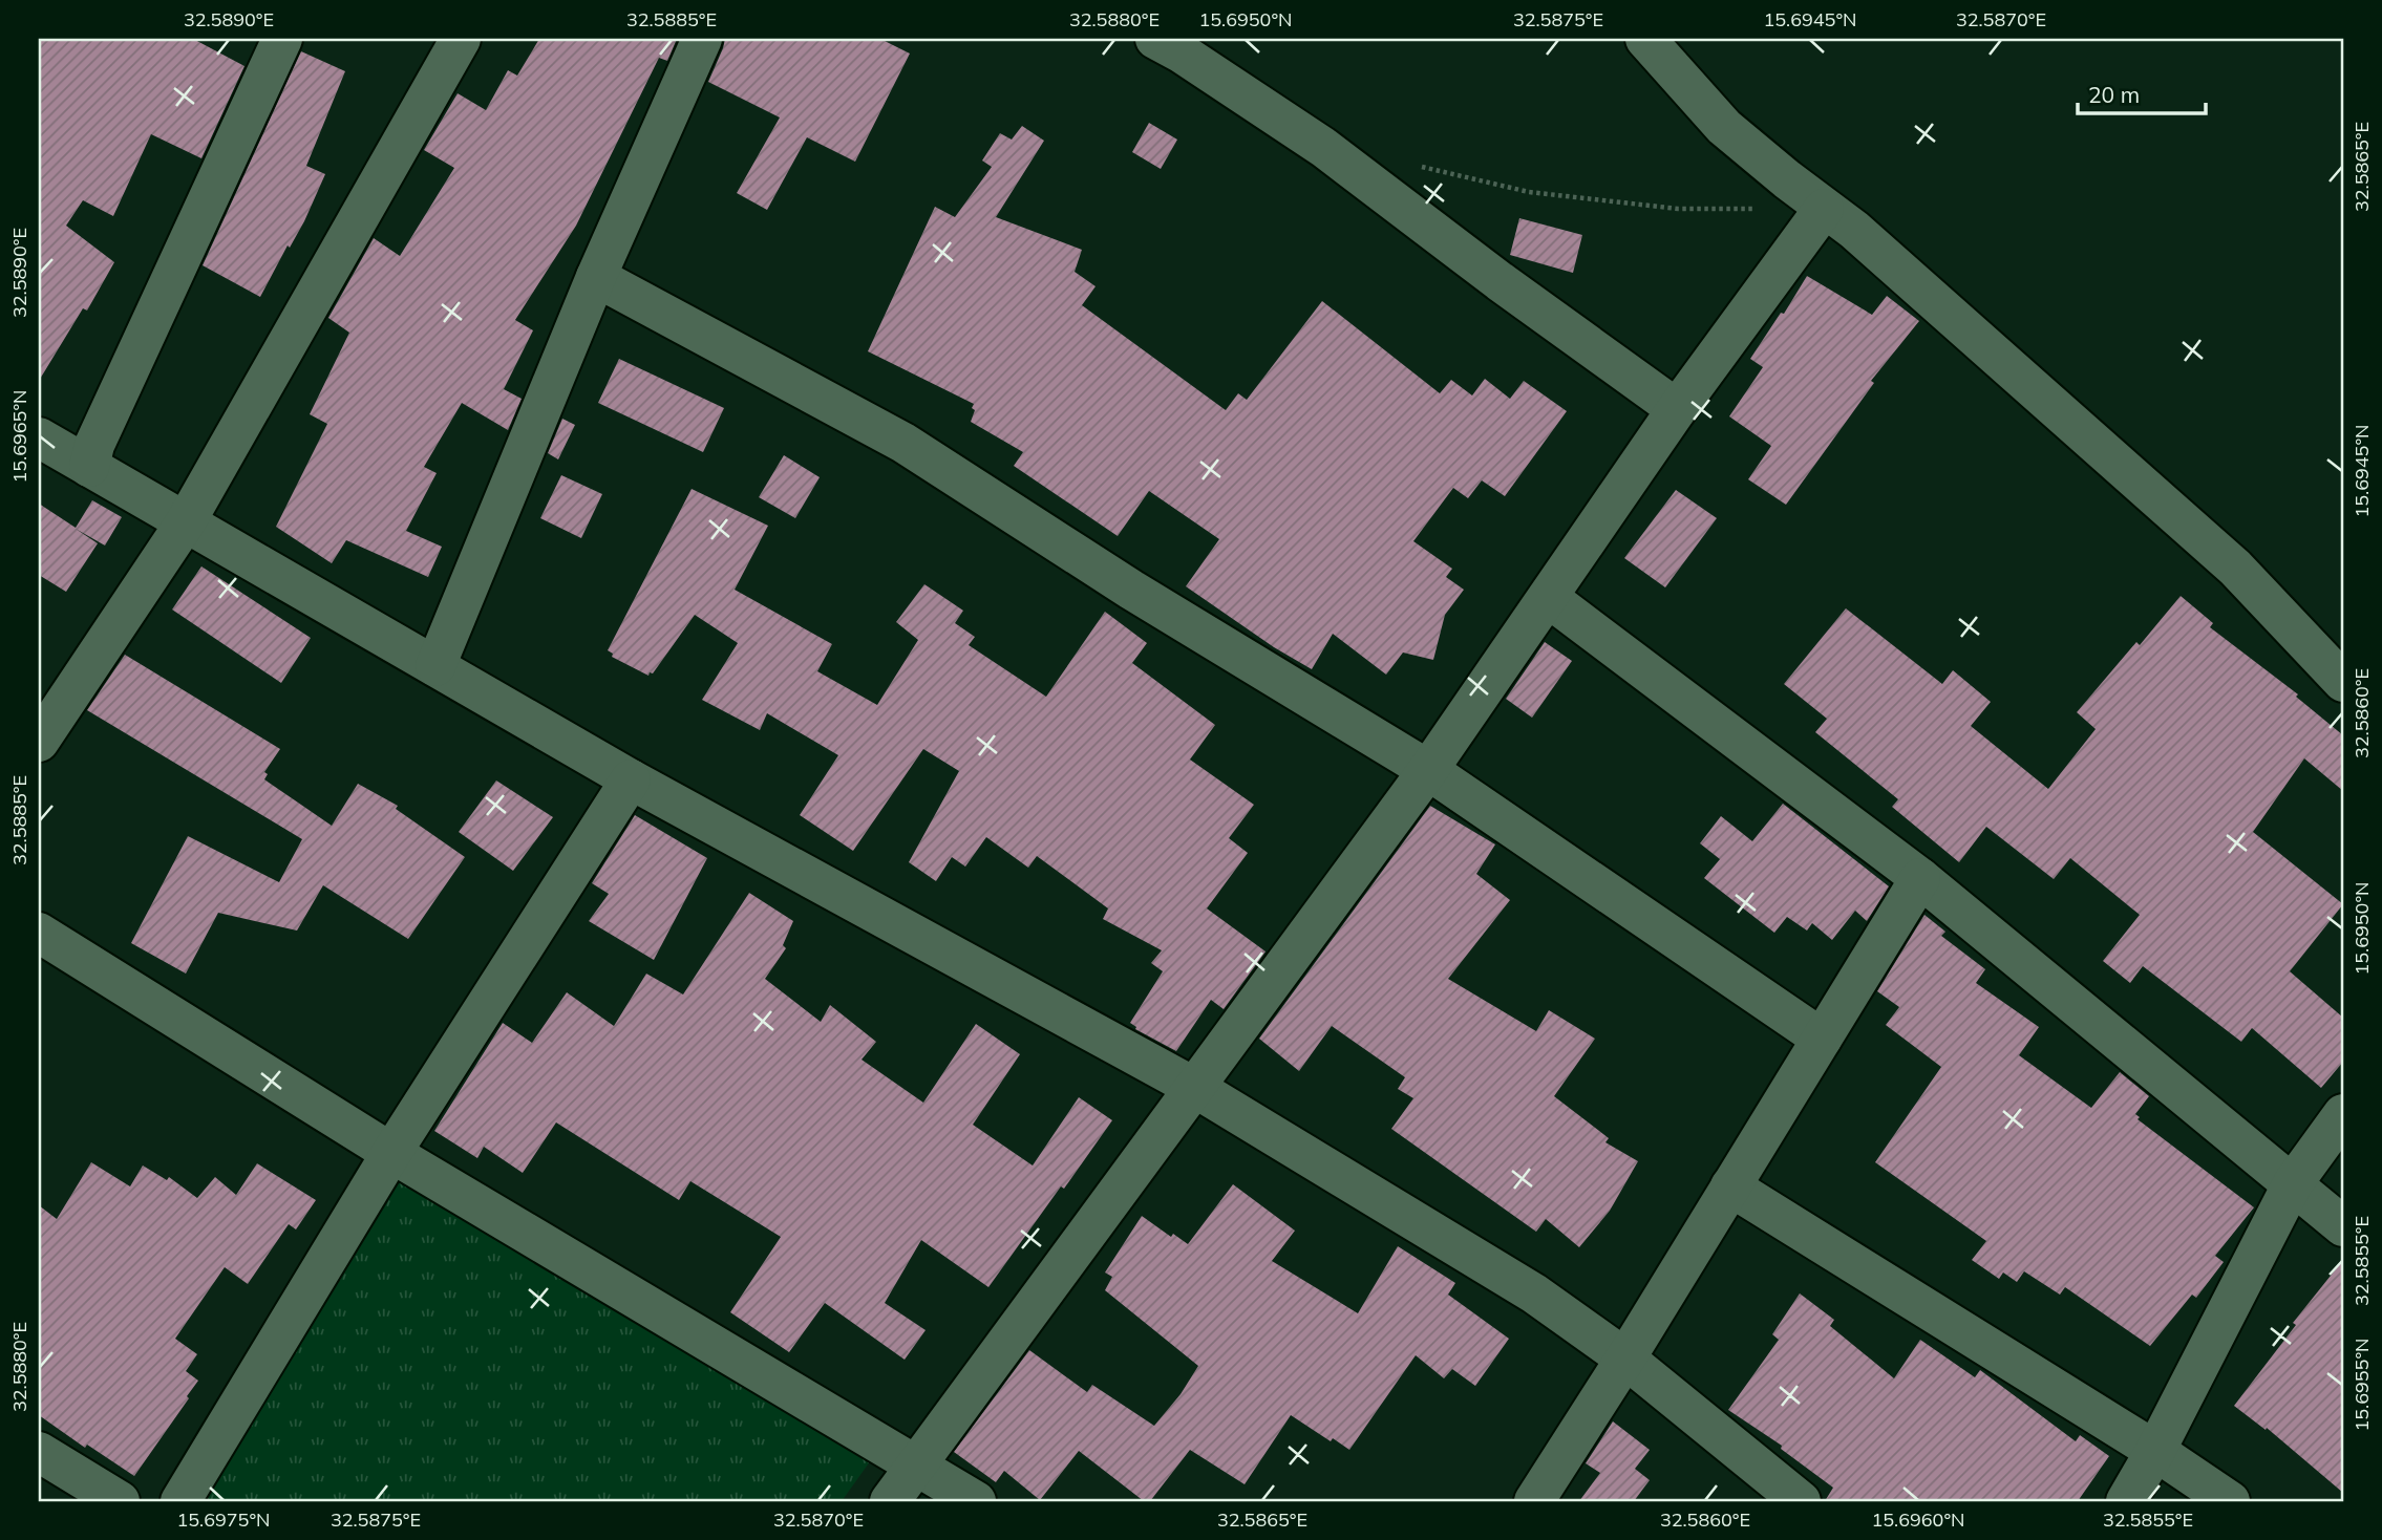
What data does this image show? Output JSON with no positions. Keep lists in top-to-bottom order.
{
  "scale_bar": "20 m",
  "coordinates": [
    "32.5890°E",
    "32.5885°E",
    "32.5880°E",
    "15.6950°N",
    "32.5875°E",
    "15.6945°N",
    "32.5870°E",
    "32.5865°E",
    "15.6965°N",
    "32.5860°E",
    "32.5855°E",
    "15.6955°N",
    "15.6975°N",
    "15.6960°N"
  ]
}
